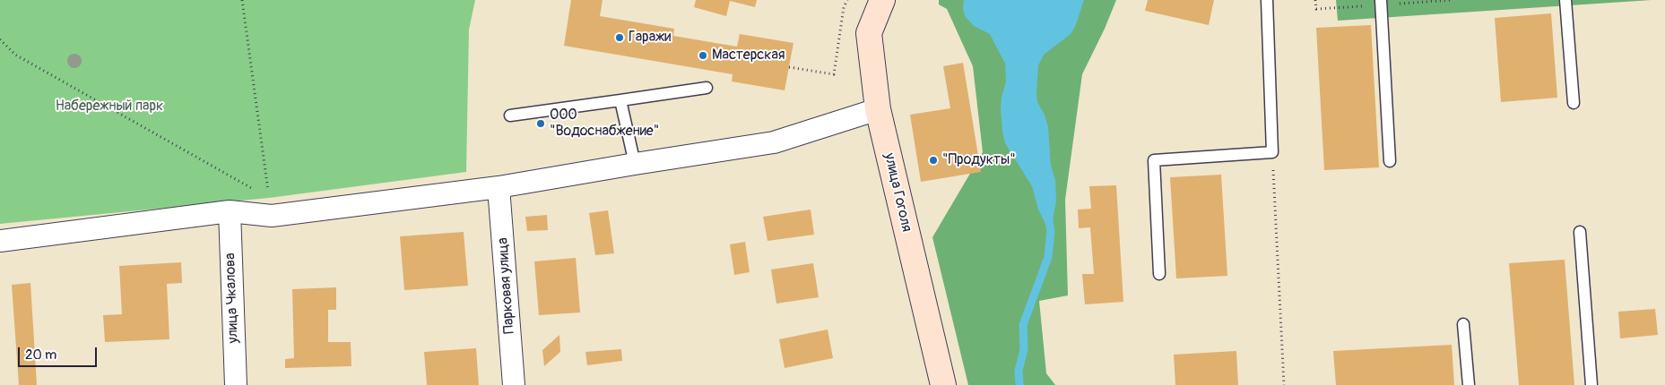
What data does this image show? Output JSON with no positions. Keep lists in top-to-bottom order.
{
  "streets": {
    "main road": ["улица Гоголя"],
    "street": ["Парковая улица", "улица Чкалова"]
  },
  "parks": ["Набережный парк"],
  "places": [
    "Гаражи",
    "Мастерская",
    "ООО \"Водоснабжение\"",
    "\"Продукты\""
  ],
  "scale_bar": "20 m"
}
